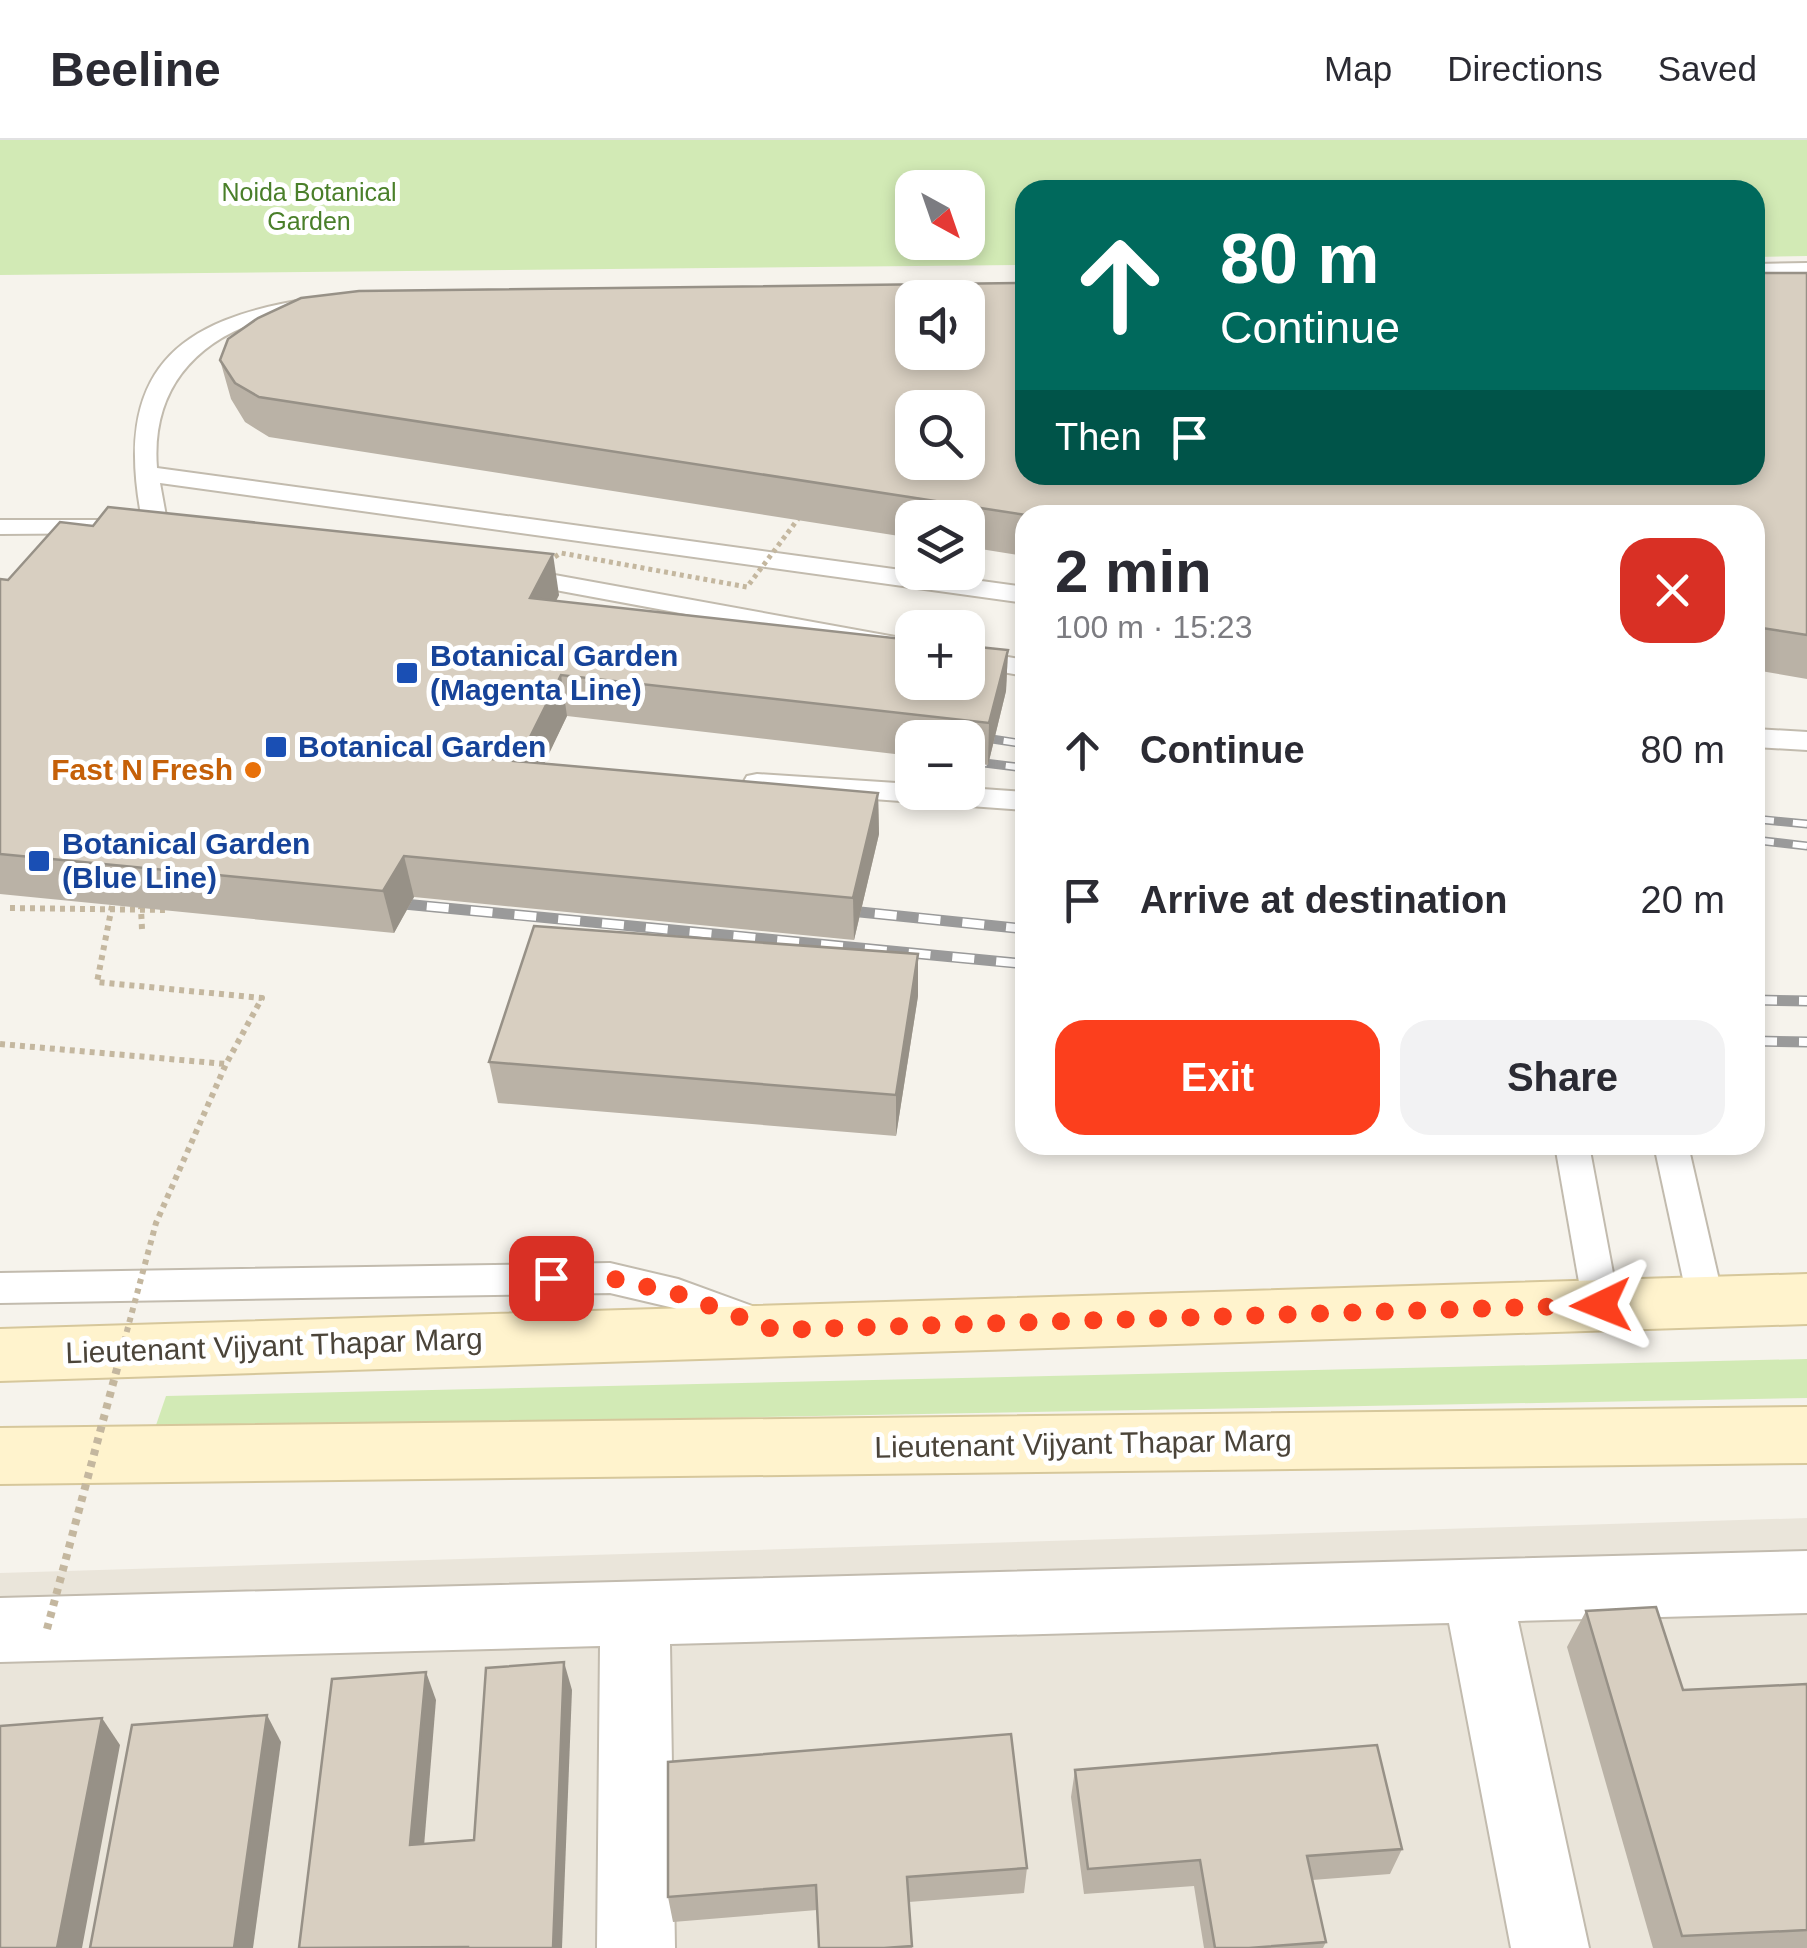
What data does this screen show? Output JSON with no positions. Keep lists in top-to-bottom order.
{
  "streets": {
    "main road": ["Lieutenant Vijyant Thapar Marg"]
  },
  "parks": ["Noida Botanical Garden"],
  "places": {
    "transit": ["Botanical Garden (Magenta Line)", "Botanical Garden", "Botanical Garden (Blue Line)"],
    "other": ["Fast N Fresh"]
  },
  "north": "bottom right",
  "page": {
    "header": "Beeline",
    "nav": ["Map", "Directions", "Saved"],
    "map_buttons": ["+", "−"],
    "turn": ["80 m", "Continue"],
    "then": "Then",
    "heading": ["2 min", "100 m · 15:23"],
    "list": [
      {
        "name": "Continue",
        "value": "80 m"
      },
      {
        "name": "Arrive at destination",
        "value": "20 m"
      }
    ],
    "buttons": ["Exit", "Share"]
  }
}
